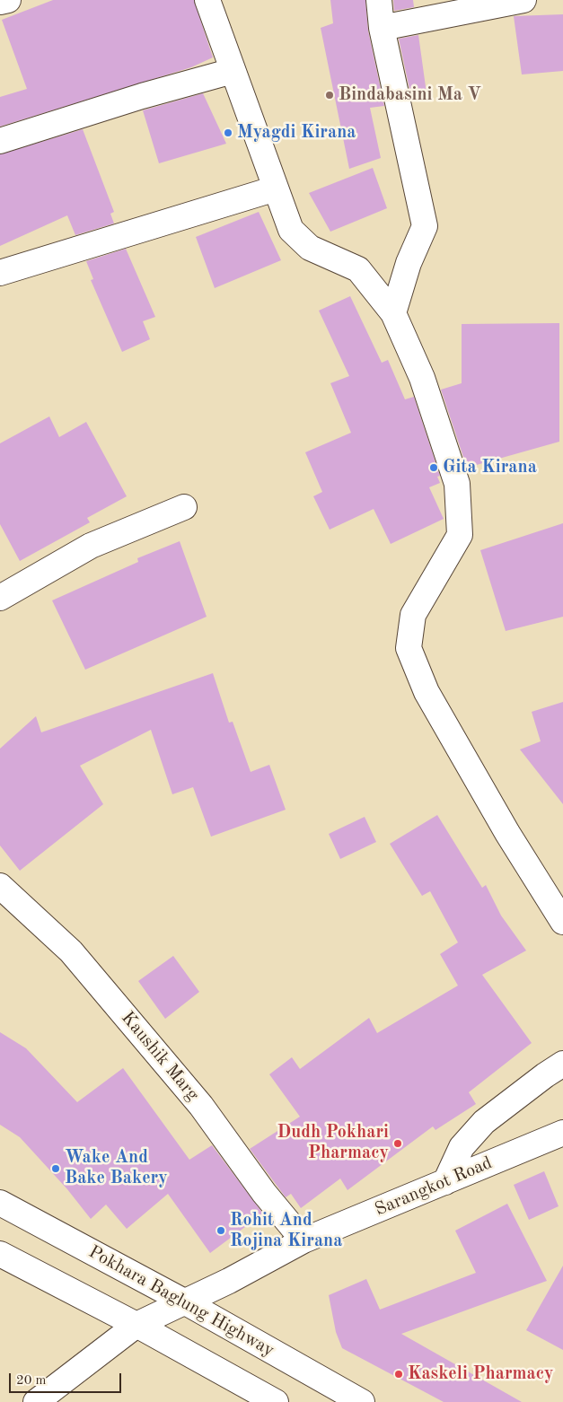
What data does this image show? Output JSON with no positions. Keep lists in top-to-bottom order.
{
  "streets": {
    "main road": ["Kaushik Marg", "Sarangkot Road", "Pokhara Baglung Highway"]
  },
  "crossings": [
    ["Kaushik Marg", "Sarangkot Road"],
    ["Sarangkot Road", "Pokhara Baglung Highway"]
  ],
  "places": [
    "Bindabasini Ma V",
    "Myagdi Kirana",
    "Gita Kirana",
    "Dudh Pokhari Pharmacy",
    "Wake And Bake Bakery",
    "Rohit And Rojina Kirana",
    "Kaskeli Pharmacy"
  ],
  "scale_bar": "20 m"
}
